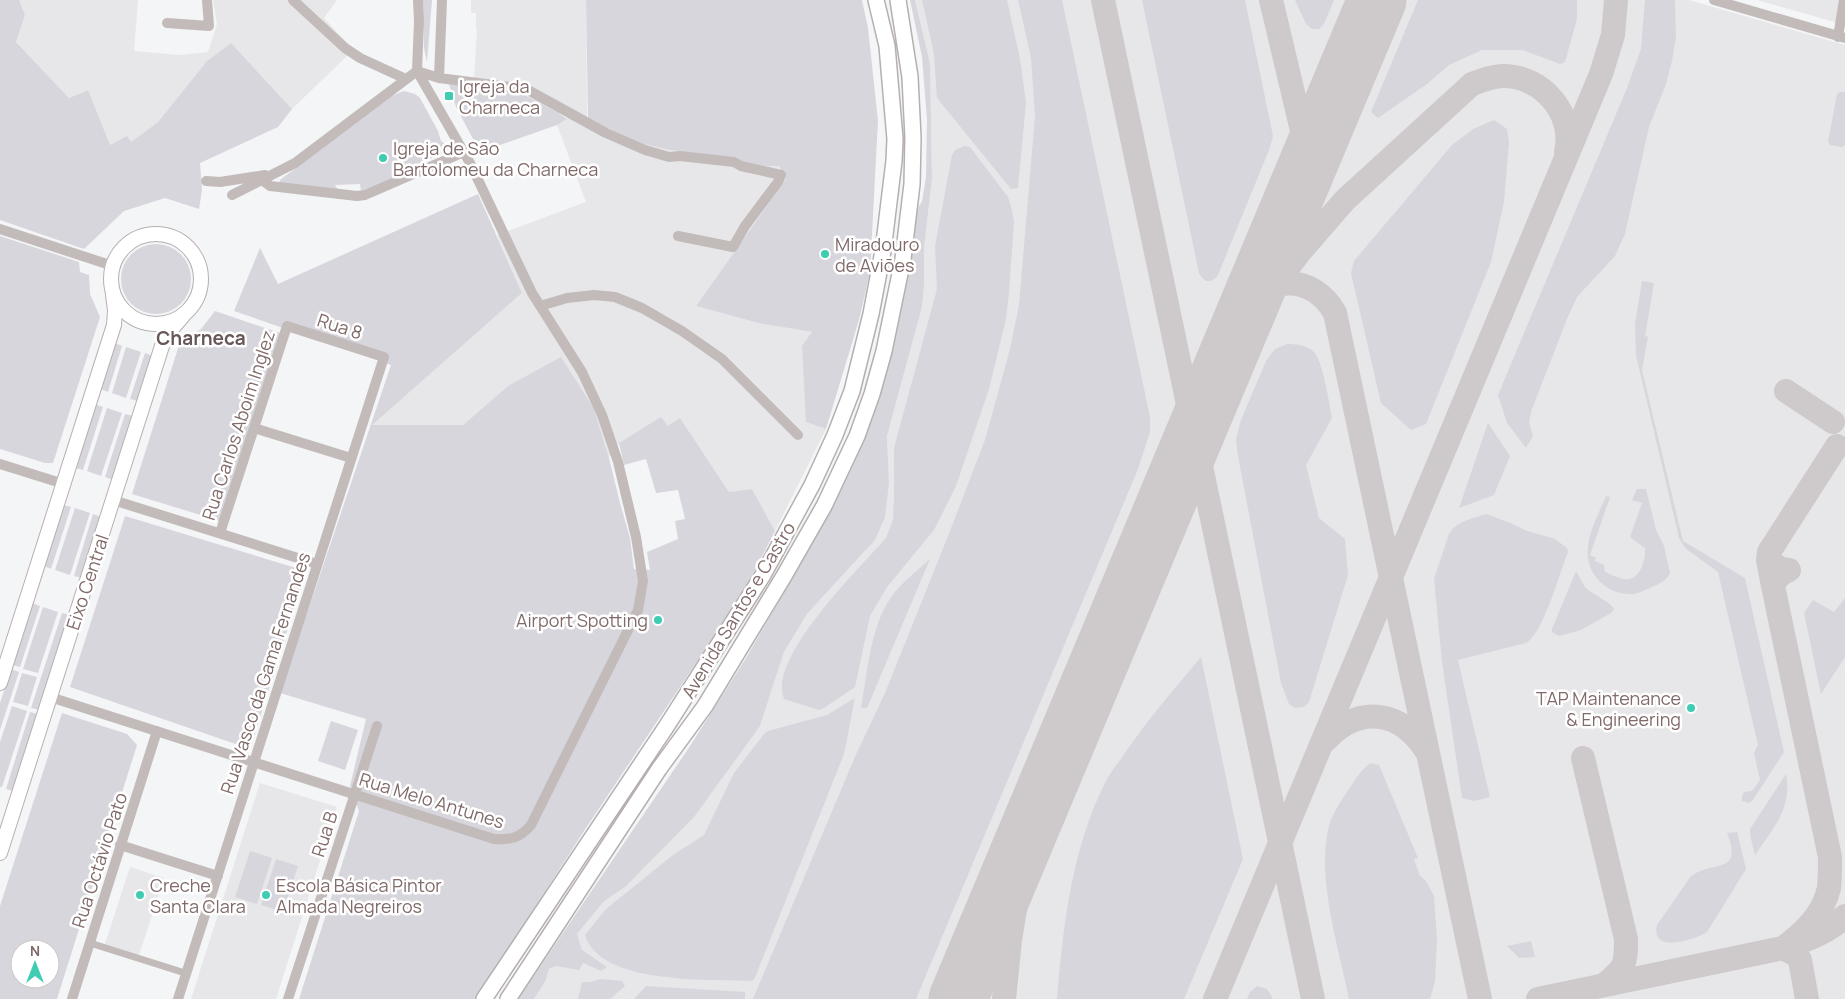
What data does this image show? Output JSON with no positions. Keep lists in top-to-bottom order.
{
  "streets": {
    "main road": ["Eixo Central", "Avenida Santos e Castro"],
    "street": [
      "Rua 8",
      "Rua Carlos Aboim Inglez",
      "Rua Vasco da Gama Fernandes",
      "Rua Melo Antunes",
      "Rua B",
      "Rua Octávio Pato"
    ]
  },
  "crossings": [
    ["Rua 8", "Rua Carlos Aboim Inglez"],
    ["Rua 8", "Rua Vasco da Gama Fernandes"],
    ["Eixo Central", "Rua Melo Antunes"],
    ["Rua Vasco da Gama Fernandes", "Rua Melo Antunes"],
    ["Rua Melo Antunes", "Rua B"],
    ["Rua Melo Antunes", "Rua Octávio Pato"]
  ],
  "districts": ["Charneca"],
  "places": {
    "transit": ["Igreja da Charneca"],
    "other": [
      "Igreja de São Bartolomeu da Charneca",
      "Miradouro de Aviões",
      "Airport Spotting",
      "TAP Maintenance & Engineering",
      "Creche Santa Clara",
      "Escola Básica Pintor Almada Negreiros"
    ]
  },
  "north": "top"
}
